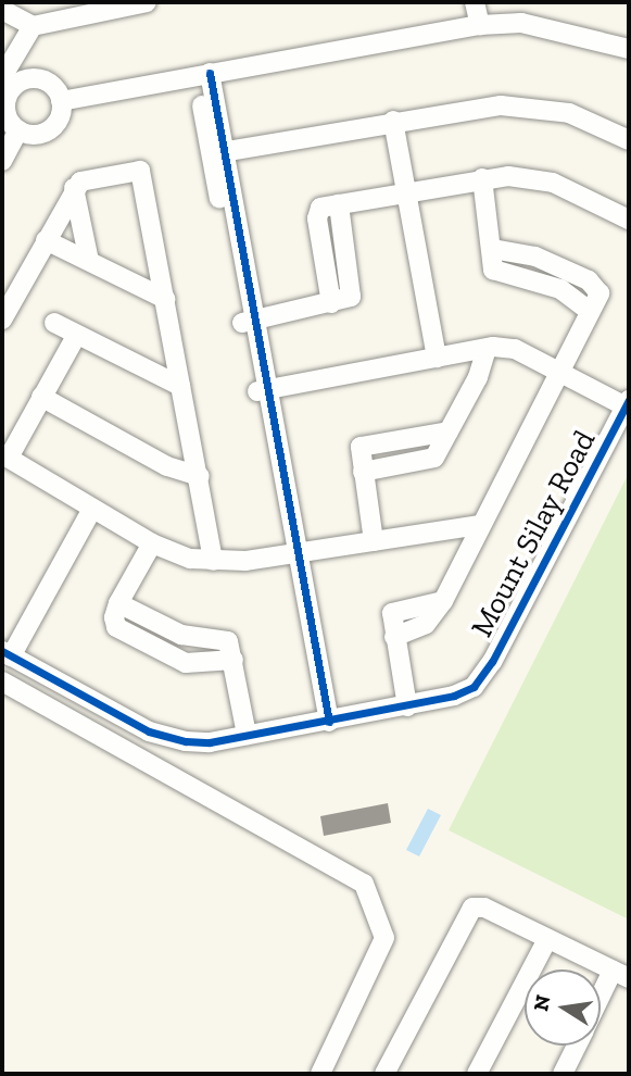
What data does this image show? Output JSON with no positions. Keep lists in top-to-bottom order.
{
  "streets": {
    "street": ["Mount Silay Road"]
  },
  "north": "left"
}
